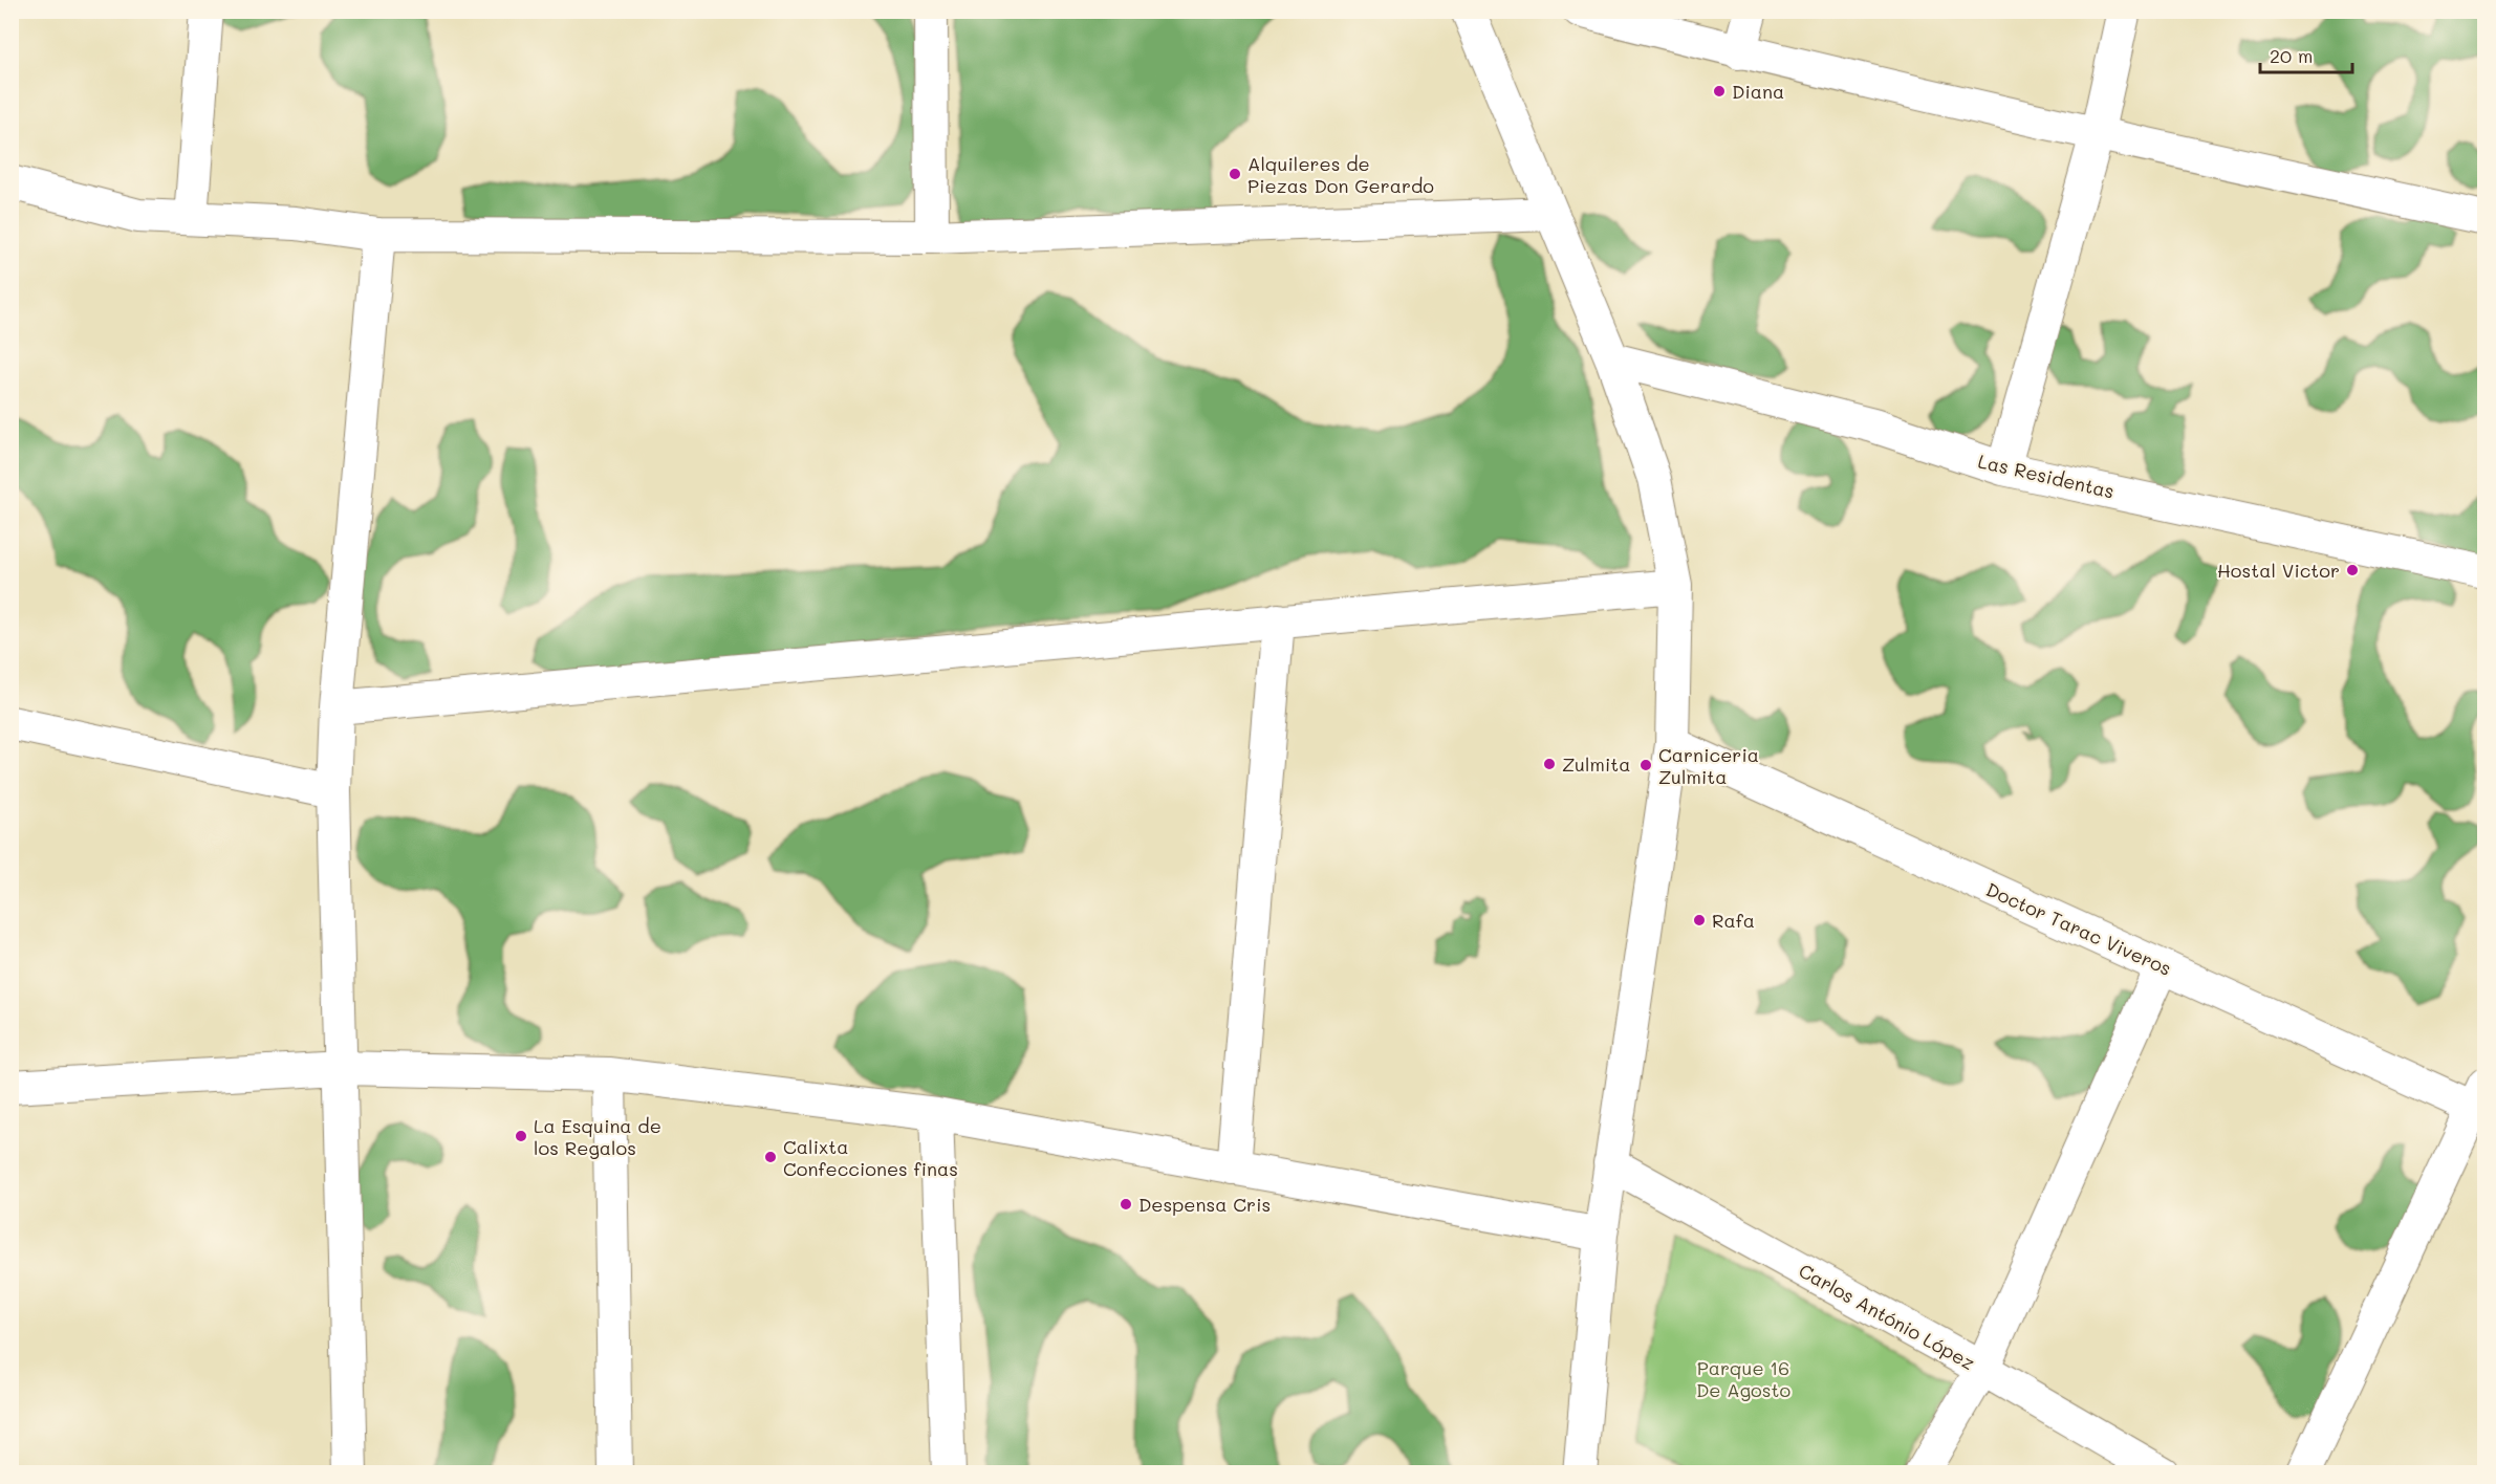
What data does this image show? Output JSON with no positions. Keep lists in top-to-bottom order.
{
  "streets": {
    "street": ["Las Residentas", "Doctor Tarac Viveros", "Carlos António López"]
  },
  "parks": ["Parque 16 De Agosto"],
  "places": [
    "Diana",
    "Alquileres de Piezas Don Gerardo",
    "Hostal Victor",
    "Zulmita",
    "Carniceria Zulmita",
    "Rafa",
    "La Esquina de los Regalos",
    "Calixta Confecciones finas",
    "Despensa Cris"
  ],
  "scale_bar": "20 m"
}
